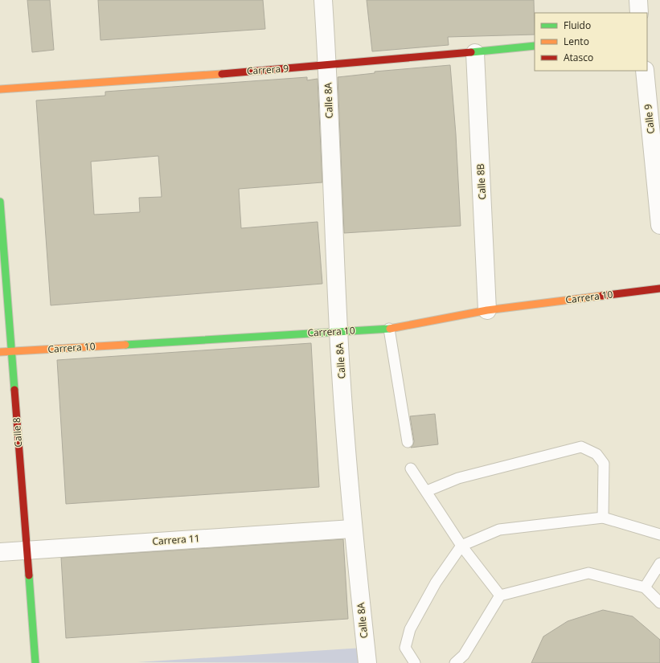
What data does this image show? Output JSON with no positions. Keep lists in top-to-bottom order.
{
  "streets": {
    "street": [
      "Carrera 9",
      "Calle 8A",
      "Calle 9",
      "Calle 8B",
      "Carrera 10",
      "Calle 8",
      "Carrera 11"
    ]
  },
  "crossings": [
    ["Carrera 9", "Calle 8A"],
    ["Carrera 9", "Calle 8B"],
    ["Calle 8A", "Carrera 10"],
    ["Calle 8A", "Carrera 11"],
    ["Calle 8B", "Carrera 10"],
    ["Carrera 10", "Calle 8"],
    ["Calle 8", "Carrera 11"]
  ],
  "legend": ["Fluido", "Lento", "Atasco"]
}
